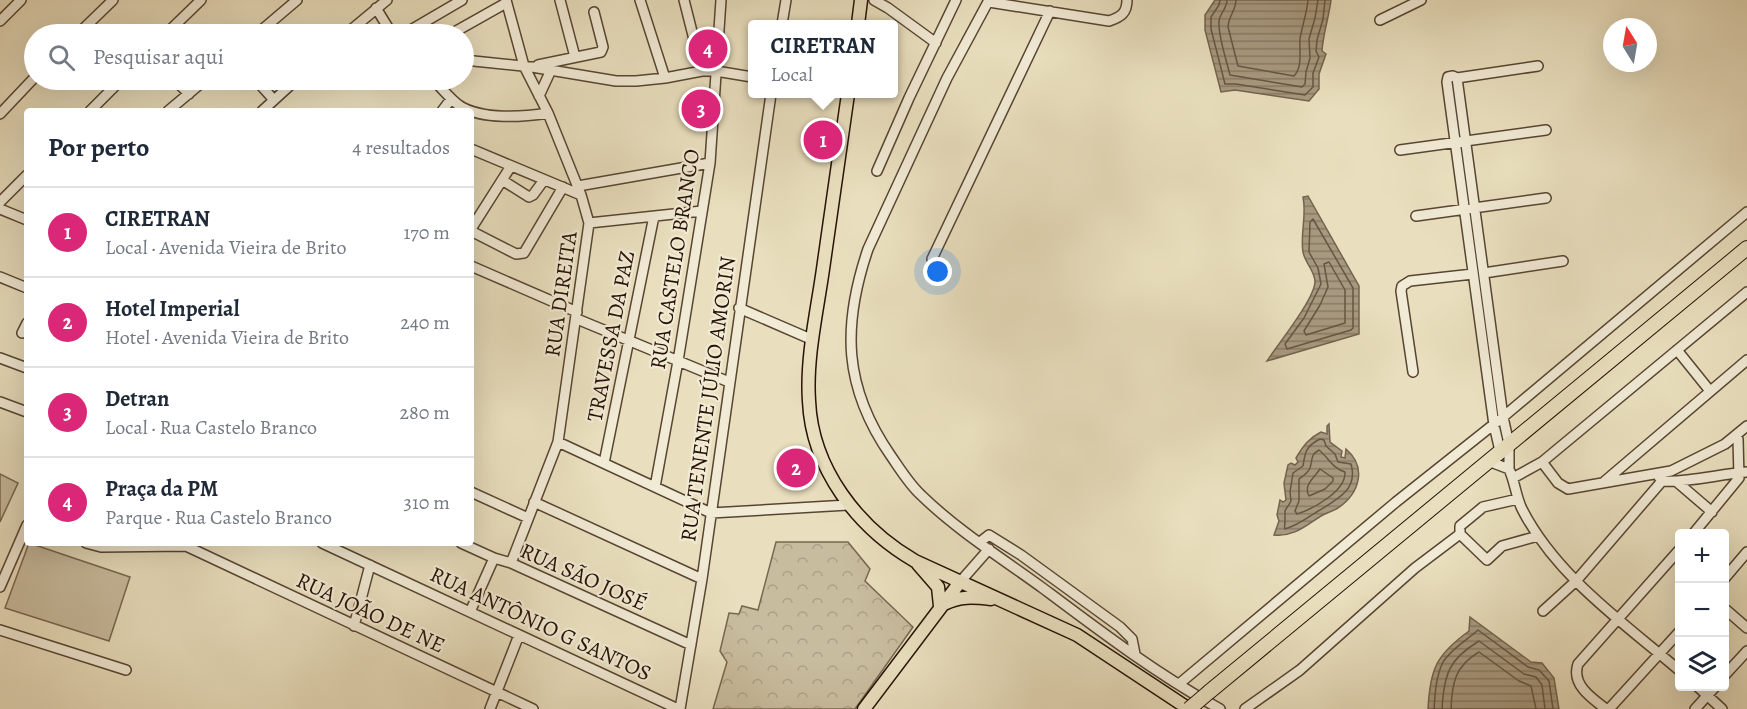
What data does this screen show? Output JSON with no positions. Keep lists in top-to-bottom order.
{
  "streets": {
    "street": [
      "RUA CASTELO BRANCO",
      "RUA DIREITA",
      "TRAVESSA DA PAZ",
      "RUA TENENTE JÚLIO AMORIN",
      "RUA SÃO JOSÉ",
      "RUA JOÃO DE NE",
      "RUA ANTÔNIO G SANTOS"
    ]
  },
  "crossings": [
    ["RUA DIREITA", "RUA SÃO JOSÉ"],
    ["RUA TENENTE JÚLIO AMORIN", "RUA SÃO JOSÉ"],
    ["RUA TENENTE JÚLIO AMORIN", "RUA ANTÔNIO G SANTOS"]
  ],
  "north": "top",
  "page": {
    "popup": ["CIRETRAN", "Local"],
    "search": "Pesquisar aqui",
    "pins": [
      "4",
      "3",
      "1",
      "2"
    ],
    "heading": ["Por perto", "4 resultados"],
    "list": [
      {
        "mark": "1",
        "name": "CIRETRAN",
        "note": "Local · Avenida Vieira de Brito",
        "value": "170 m"
      },
      {
        "mark": "2",
        "name": "Hotel Imperial",
        "note": "Hotel · Avenida Vieira de Brito",
        "value": "240 m"
      },
      {
        "mark": "3",
        "name": "Detran",
        "note": "Local · Rua Castelo Branco",
        "value": "280 m"
      },
      {
        "mark": "4",
        "name": "Praça da PM",
        "note": "Parque · Rua Castelo Branco",
        "value": "310 m"
      }
    ],
    "map_buttons": ["+", "−"]
  }
}
